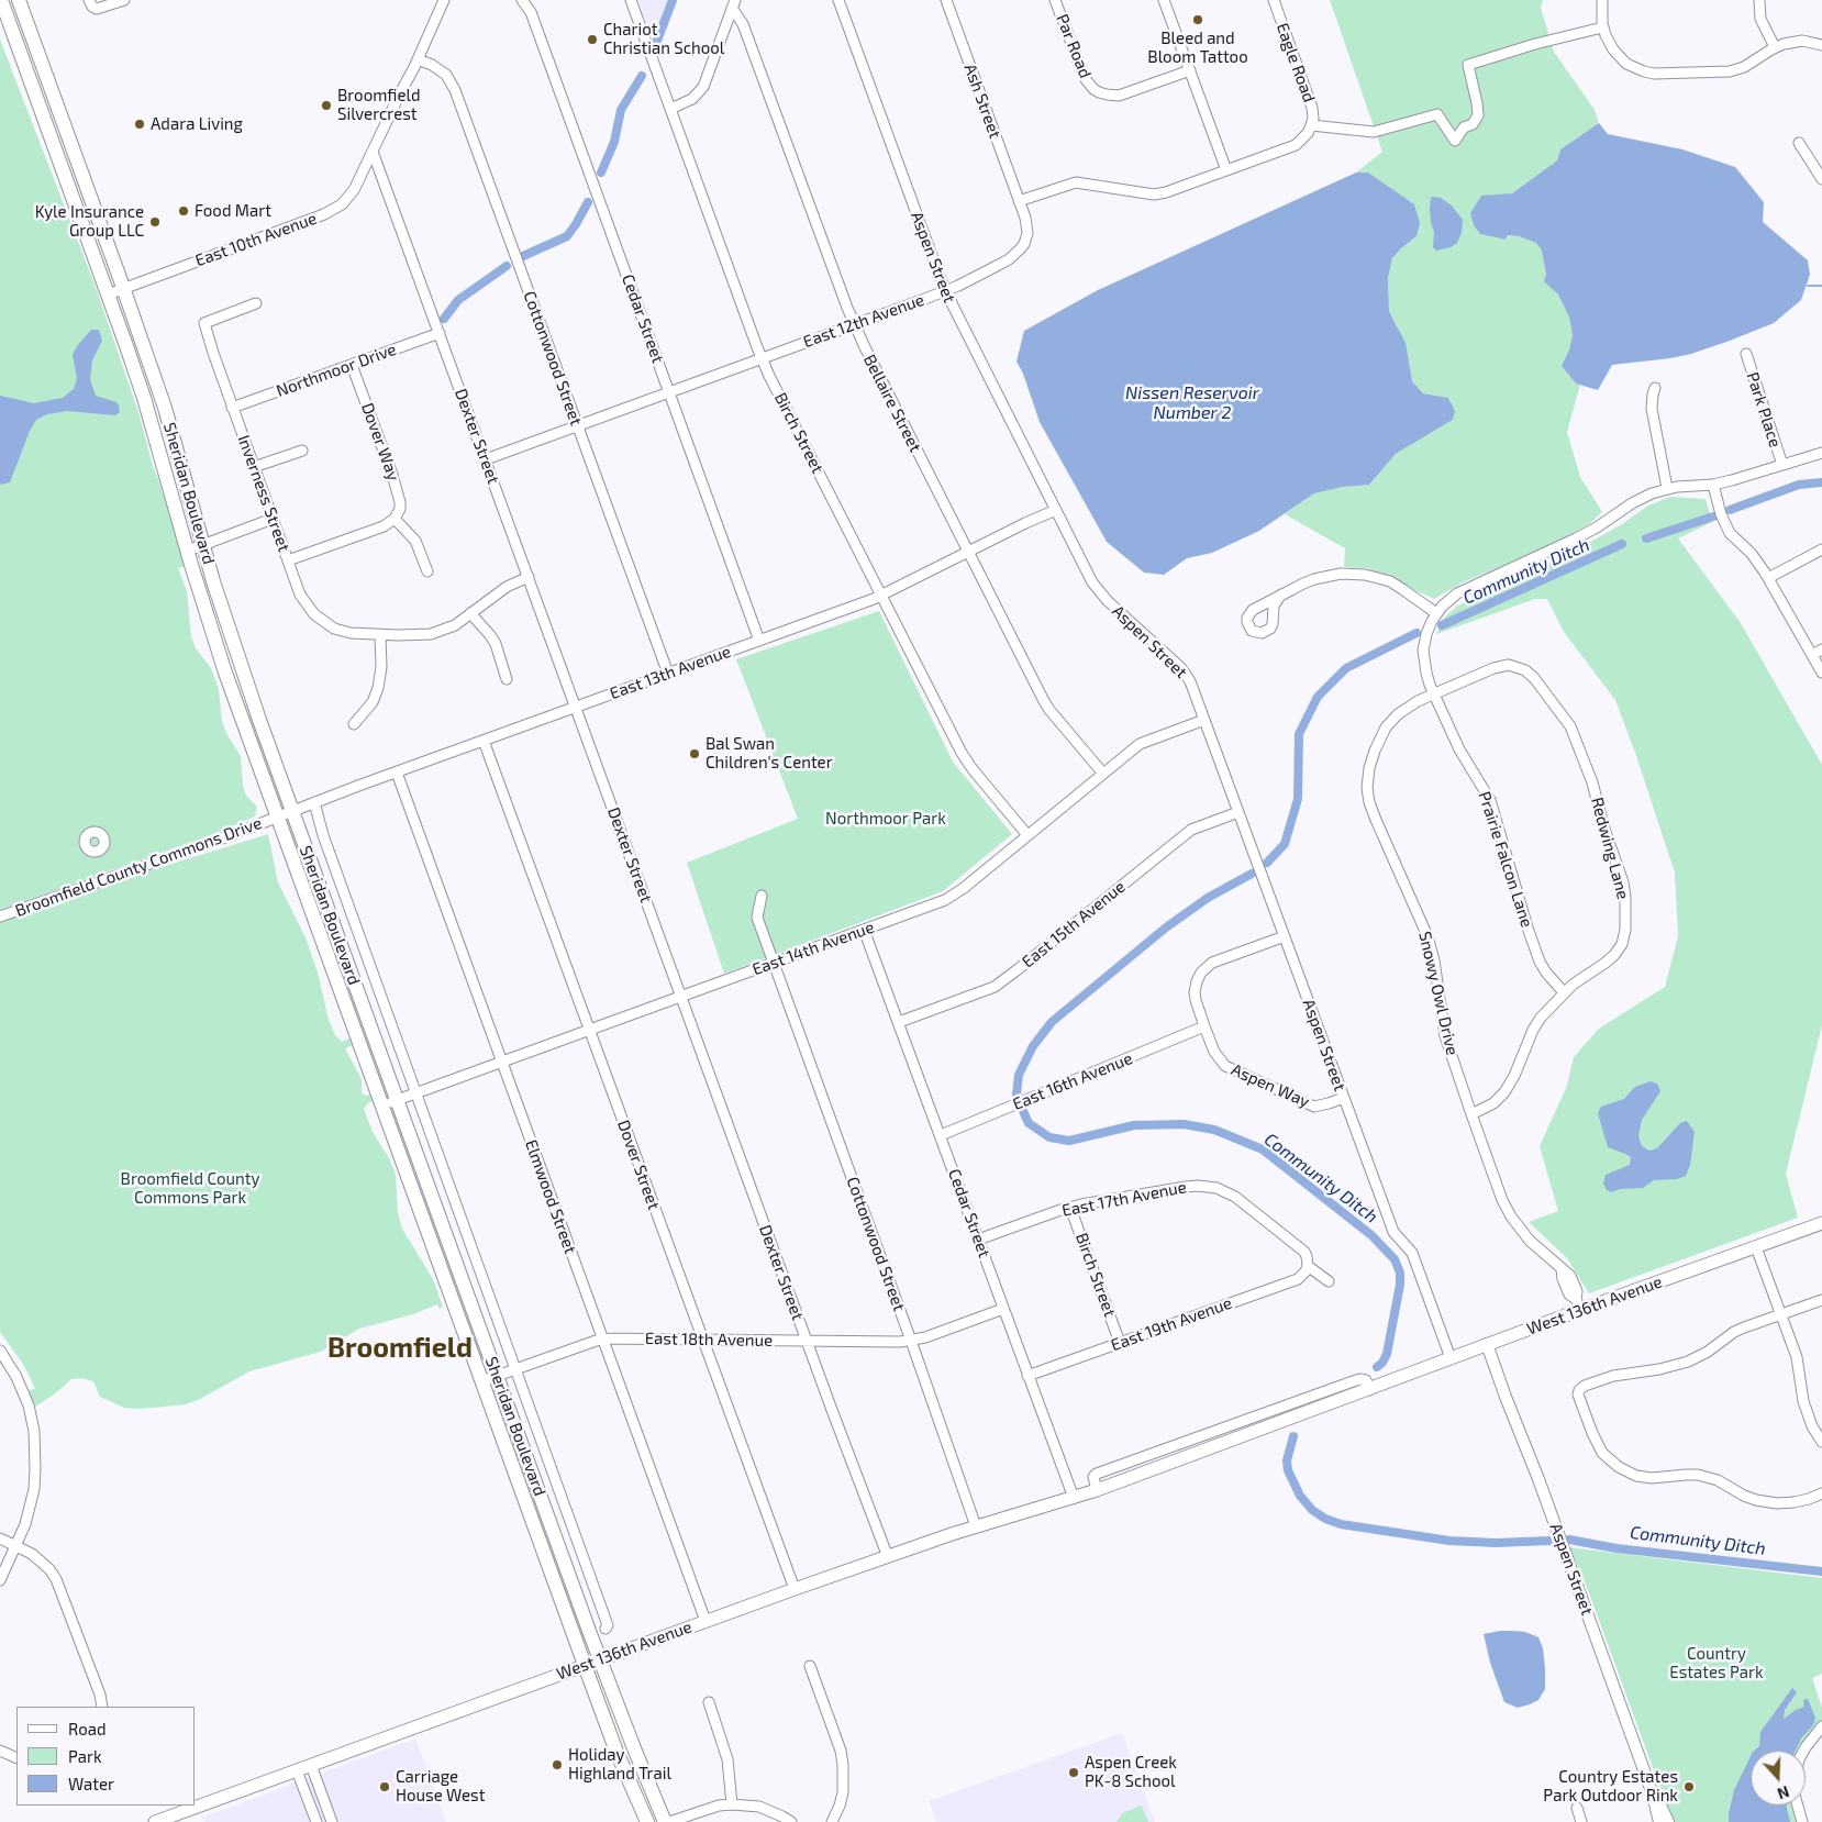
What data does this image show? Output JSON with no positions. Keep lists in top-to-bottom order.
{
  "streets": {
    "main road": ["Sheridan Boulevard", "West 136th Avenue"],
    "street": [
      "Par Road",
      "Eagle Road",
      "Ash Street",
      "East 10th Avenue",
      "Aspen Street",
      "Cedar Street",
      "East 12th Avenue",
      "Cottonwood Street",
      "Northmoor Drive",
      "Bellaire Street",
      "Park Place",
      "Birch Street",
      "Dexter Street",
      "Dover Way",
      "Inverness Street",
      "East 13th Avenue",
      "Redwing Lane",
      "Prairie Falcon Lane",
      "Broomfield County Commons Drive",
      "East 15th Avenue",
      "East 14th Avenue",
      "Snowy Owl Drive",
      "East 16th Avenue",
      "Aspen Way",
      "Dover Street",
      "Elmwood Street",
      "East 17th Avenue",
      "East 19th Avenue",
      "East 18th Avenue"
    ]
  },
  "crossings": [
    ["Ash Street", "East 12th Avenue"],
    ["East 10th Avenue", "Cottonwood Street"],
    ["East 10th Avenue", "Dexter Street"],
    ["East 10th Avenue", "Sheridan Boulevard"],
    ["Aspen Street", "East 12th Avenue"],
    ["Aspen Street", "East 13th Avenue"],
    ["Aspen Street", "East 15th Avenue"],
    ["Aspen Street", "East 14th Avenue"],
    ["Aspen Street", "Aspen Way"],
    ["Aspen Street", "West 136th Avenue"],
    ["Cedar Street", "East 12th Avenue"],
    ["Cedar Street", "East 13th Avenue"],
    ["Cedar Street", "East 15th Avenue"],
    ["Cedar Street", "East 14th Avenue"],
    ["Cedar Street", "East 16th Avenue"],
    ["Cedar Street", "East 17th Avenue"],
    ["Cedar Street", "West 136th Avenue"],
    ["Cedar Street", "East 19th Avenue"],
    ["Cedar Street", "East 18th Avenue"],
    ["East 12th Avenue", "Cottonwood Street"],
    ["East 12th Avenue", "Bellaire Street"],
    ["East 12th Avenue", "Birch Street"],
    ["East 12th Avenue", "Dexter Street"],
    ["Cottonwood Street", "East 13th Avenue"],
    ["Cottonwood Street", "East 14th Avenue"],
    ["Cottonwood Street", "West 136th Avenue"],
    ["Cottonwood Street", "East 18th Avenue"],
    ["Northmoor Drive", "Dexter Street"],
    ["Northmoor Drive", "Dover Way"],
    ["Northmoor Drive", "Inverness Street"],
    ["Bellaire Street", "East 13th Avenue"],
    ["Bellaire Street", "East 14th Avenue"],
    ["Birch Street", "East 13th Avenue"],
    ["Birch Street", "East 14th Avenue"],
    ["Birch Street", "East 17th Avenue"],
    ["Birch Street", "East 19th Avenue"],
    ["Dexter Street", "East 13th Avenue"],
    ["Dexter Street", "East 14th Avenue"],
    ["Dexter Street", "West 136th Avenue"],
    ["Dexter Street", "East 18th Avenue"],
    ["Sheridan Boulevard", "East 13th Avenue"],
    ["Sheridan Boulevard", "Broomfield County Commons Drive"],
    ["Sheridan Boulevard", "East 14th Avenue"],
    ["Sheridan Boulevard", "West 136th Avenue"],
    ["Sheridan Boulevard", "East 18th Avenue"],
    ["East 13th Avenue", "Broomfield County Commons Drive"],
    ["East 13th Avenue", "Dover Street"],
    ["East 13th Avenue", "Elmwood Street"],
    ["Redwing Lane", "Prairie Falcon Lane"],
    ["Redwing Lane", "Snowy Owl Drive"],
    ["Prairie Falcon Lane", "Snowy Owl Drive"],
    ["East 14th Avenue", "Dover Street"],
    ["East 14th Avenue", "Elmwood Street"],
    ["Snowy Owl Drive", "West 136th Avenue"],
    ["East 16th Avenue", "Aspen Way"],
    ["Dover Street", "West 136th Avenue"],
    ["Dover Street", "East 18th Avenue"],
    ["Elmwood Street", "West 136th Avenue"],
    ["Elmwood Street", "East 18th Avenue"],
    ["East 17th Avenue", "East 19th Avenue"]
  ],
  "districts": ["Broomfield"],
  "water": ["Nissen Reservoir Number 2", "Community Ditch"],
  "parks": ["Northmoor Park", "Broomfield County Commons Park", "Country Estates Park"],
  "places": [
    "Bleed and Bloom Tattoo",
    "Chariot Christian School",
    "Broomfield Silvercrest",
    "Adara Living",
    "Food Mart",
    "Kyle Insurance Group LLC",
    "Bal Swan Children's Center",
    "Holiday Highland Trail",
    "Aspen Creek PK-8 School",
    "Carriage House West",
    "Country Estates Park Outdoor Rink"
  ],
  "legend": ["Road", "Park", "Water"],
  "north": "bottom"
}
